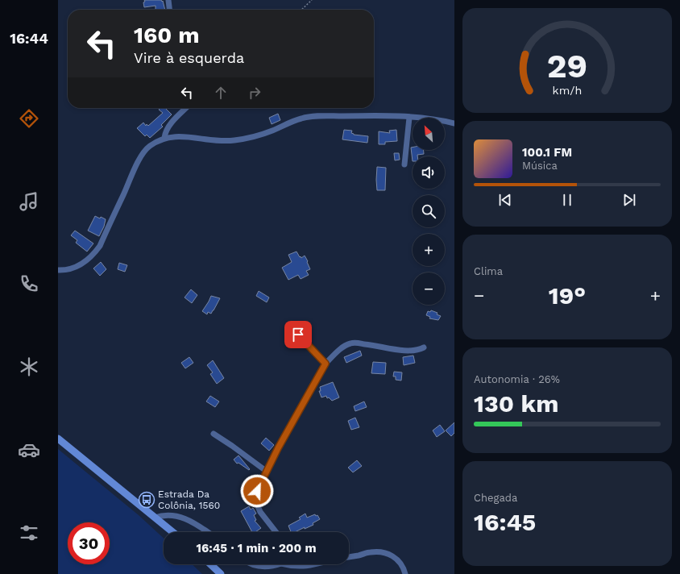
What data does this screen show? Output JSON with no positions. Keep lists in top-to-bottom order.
{
  "places": {
    "bus stop": ["Estrada Da Colônia, 1560"]
  },
  "north": "top left",
  "page": {
    "tabs": "16:44",
    "turn": ["160 m", "Vire à esquerda"],
    "map_buttons": ["+", "−"],
    "song": ["100.1 FM", "Música"],
    "tile": [
      "Clima",
      ["Autonomia · 26%", "130 km"],
      ["Chegada", "16:45"]
    ],
    "heat": ["−", "19°", "+"],
    "limit": "30",
    "trip": "16:45 · 1 min · 200 m",
    "gauge": ["29", "km/h"]
  }
}
